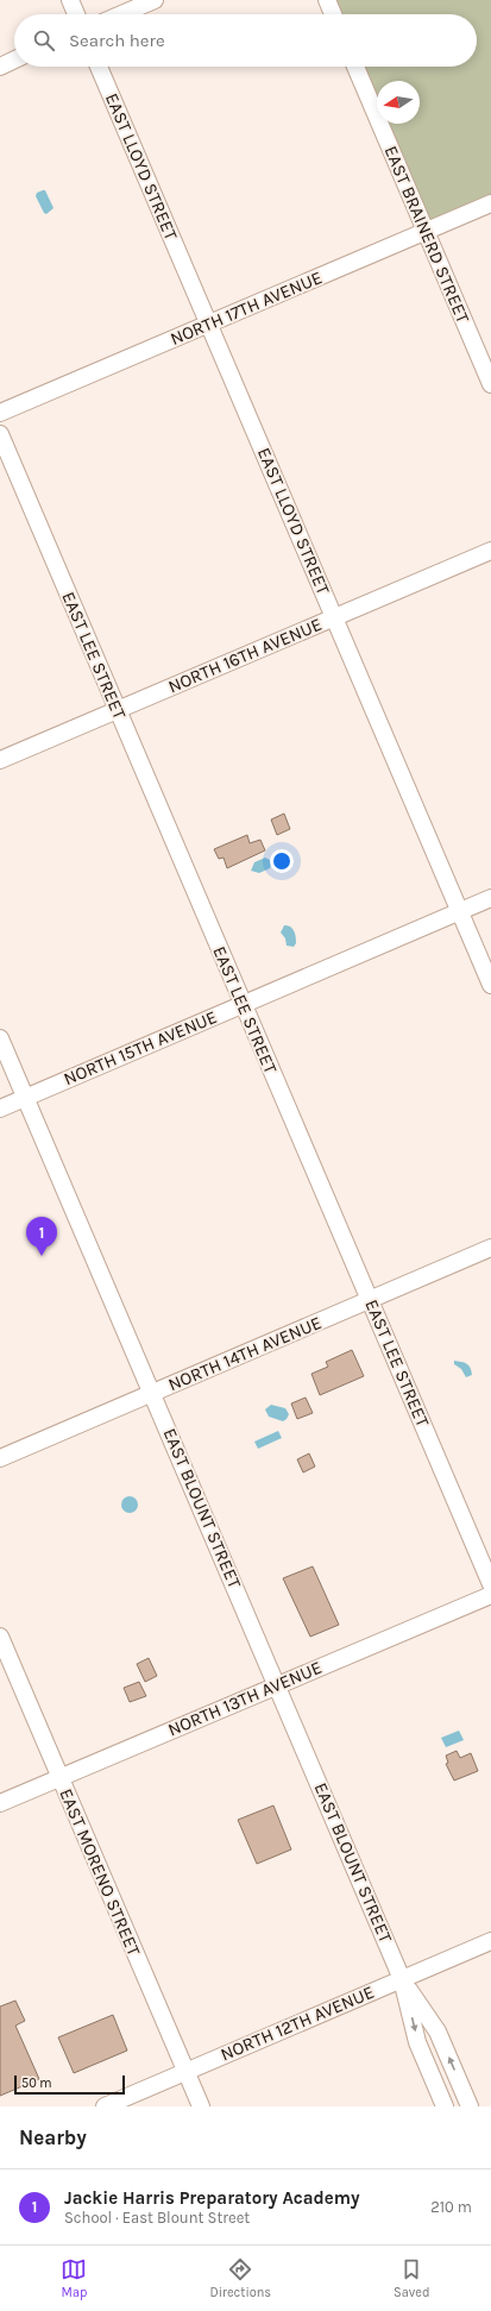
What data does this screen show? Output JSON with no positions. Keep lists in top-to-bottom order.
{
  "streets": {
    "street": [
      "EAST LLOYD STREET",
      "EAST BRAINERD STREET",
      "NORTH 17TH AVENUE",
      "EAST LEE STREET",
      "NORTH 16TH AVENUE",
      "NORTH 15TH AVENUE",
      "NORTH 14TH AVENUE",
      "EAST BLOUNT STREET",
      "NORTH 13TH AVENUE",
      "EAST MORENO STREET",
      "NORTH 12TH AVENUE"
    ]
  },
  "crossings": [
    ["EAST LLOYD STREET", "NORTH 17TH AVENUE"],
    ["EAST LLOYD STREET", "NORTH 16TH AVENUE"],
    ["EAST LLOYD STREET", "NORTH 15TH AVENUE"],
    ["EAST BRAINERD STREET", "NORTH 17TH AVENUE"],
    ["EAST LEE STREET", "NORTH 16TH AVENUE"],
    ["EAST LEE STREET", "NORTH 15TH AVENUE"],
    ["EAST LEE STREET", "NORTH 14TH AVENUE"],
    ["NORTH 15TH AVENUE", "EAST BLOUNT STREET"],
    ["NORTH 14TH AVENUE", "EAST BLOUNT STREET"],
    ["EAST BLOUNT STREET", "NORTH 13TH AVENUE"],
    ["EAST BLOUNT STREET", "NORTH 12TH AVENUE"],
    ["NORTH 13TH AVENUE", "EAST MORENO STREET"],
    ["EAST MORENO STREET", "NORTH 12TH AVENUE"]
  ],
  "scale_bar": "50 m",
  "north": "left",
  "page": {
    "search": "Search here",
    "pins": "1",
    "scale": "50 m",
    "heading": "Nearby",
    "list": [
      {
        "mark": "1",
        "name": "Jackie Harris Preparatory Academy",
        "note": "School · East Blount Street",
        "value": "210 m"
      }
    ],
    "nav": ["Map", "Directions", "Saved"]
  }
}
